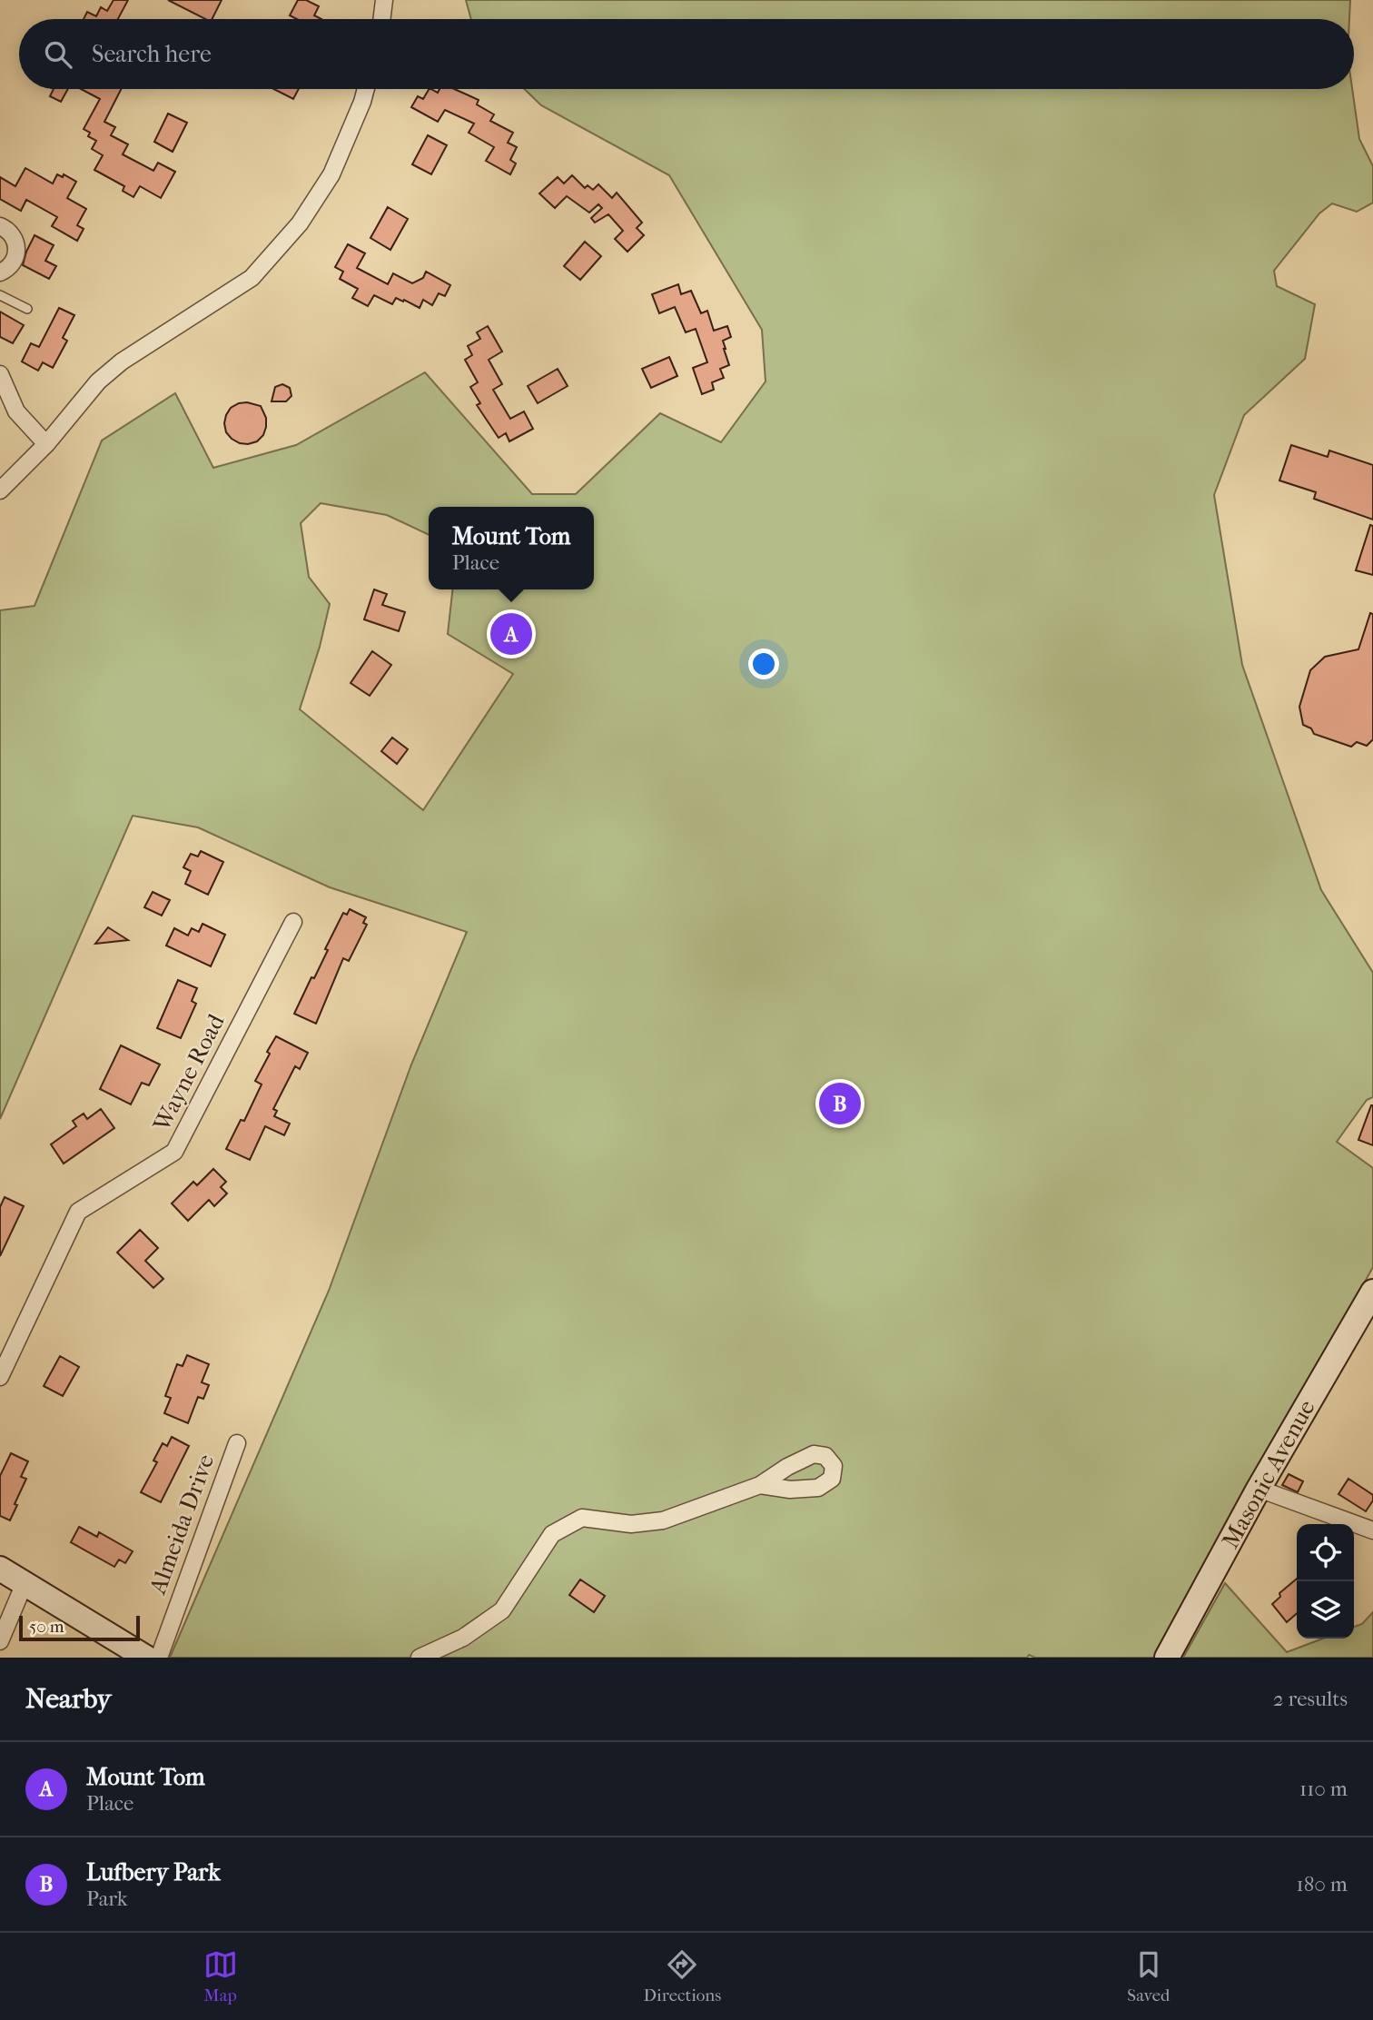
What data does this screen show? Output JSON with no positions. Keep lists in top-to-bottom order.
{
  "streets": {
    "main road": ["Masonic Avenue"],
    "street": ["Wayne Road", "Almeida Drive"]
  },
  "scale_bar": "50 m",
  "page": {
    "search": "Search here",
    "popup": ["Mount Tom", "Place"],
    "pins": ["A", "B"],
    "scale": "50 m",
    "heading": ["Nearby", "2 results"],
    "list": [
      {
        "mark": "A",
        "name": "Mount Tom",
        "note": "Place",
        "value": "110 m"
      },
      {
        "mark": "B",
        "name": "Lufbery Park",
        "note": "Park",
        "value": "180 m"
      }
    ],
    "nav": ["Map", "Directions", "Saved"]
  }
}
